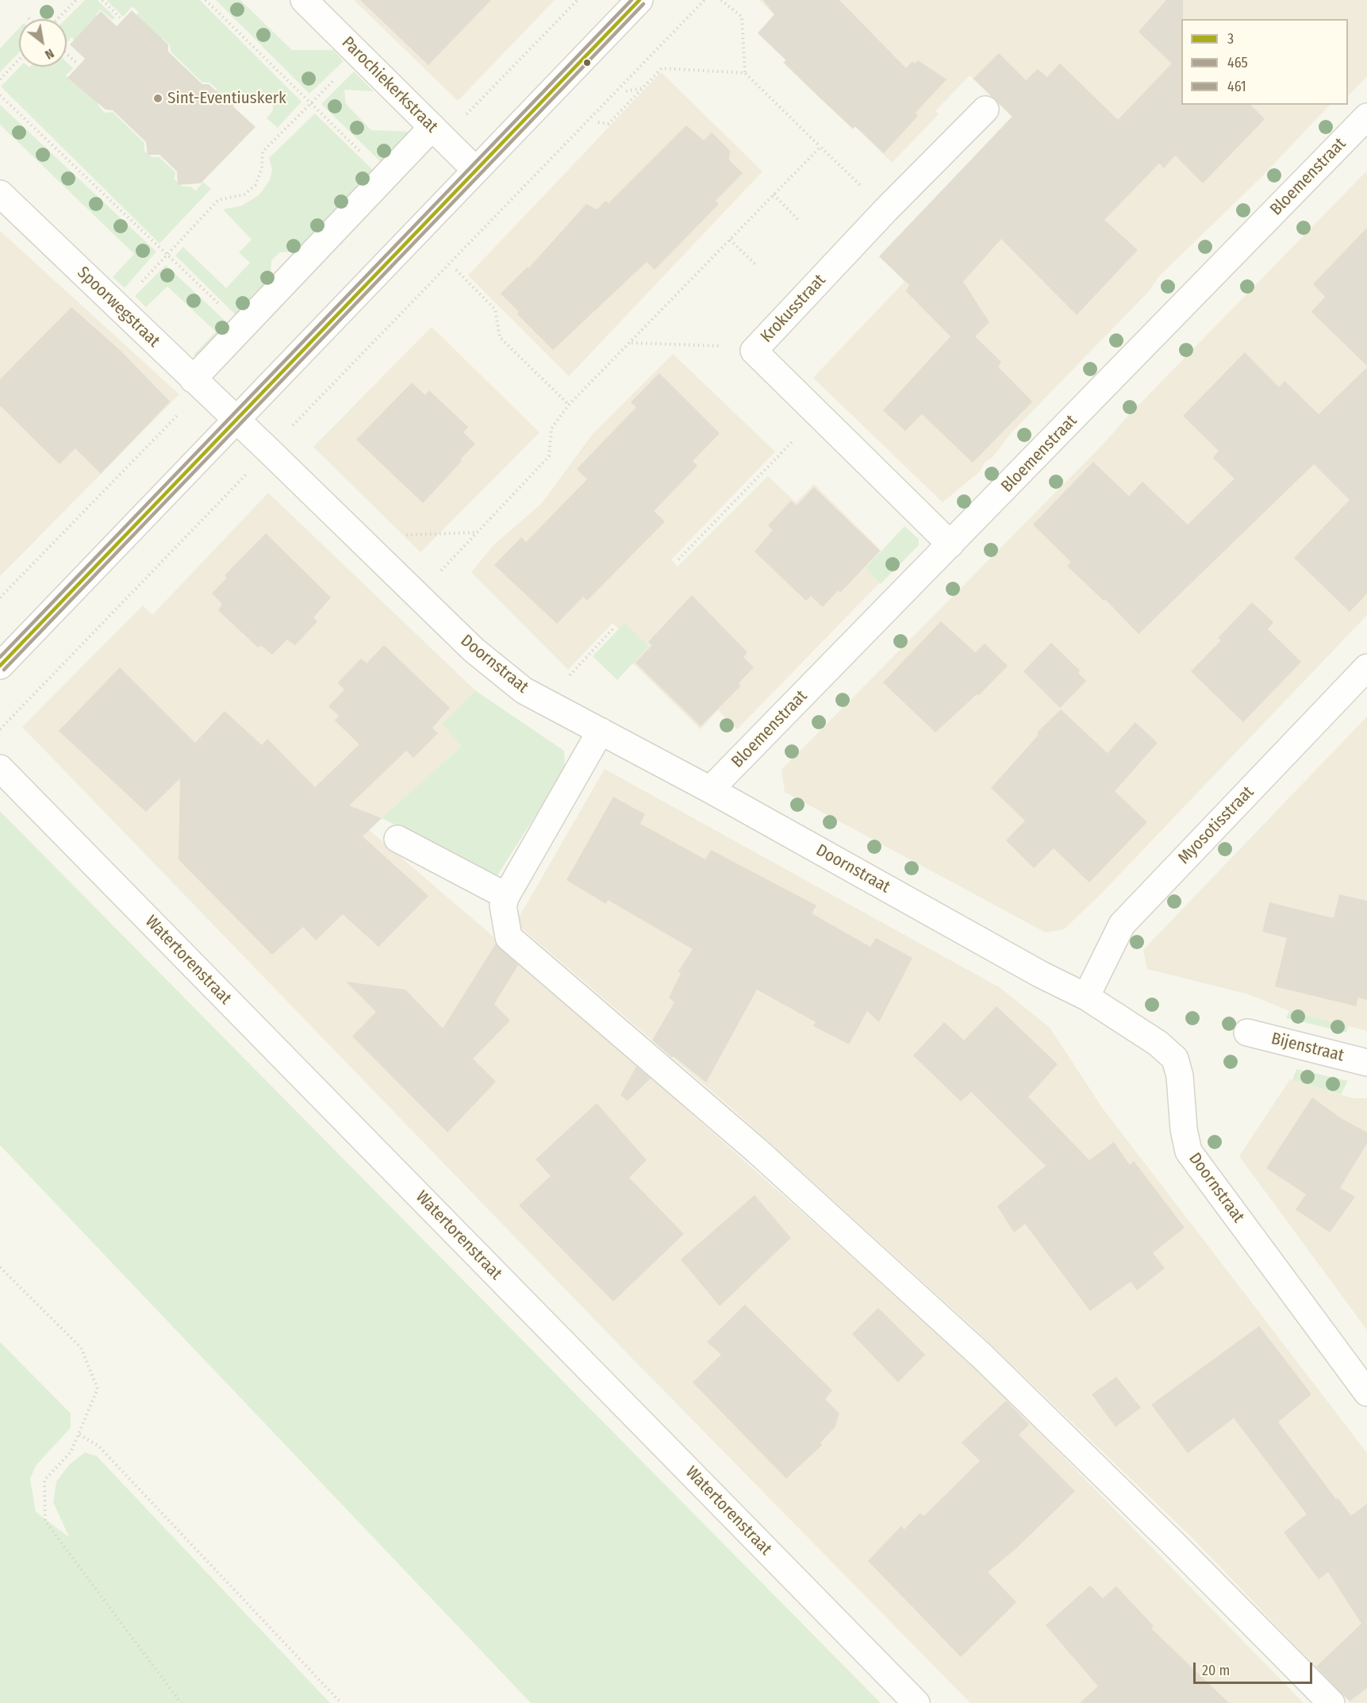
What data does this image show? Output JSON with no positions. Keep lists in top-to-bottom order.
{
  "streets": {
    "street": [
      "Parochiekerkstraat",
      "Bloemenstraat",
      "Spoorwegstraat",
      "Krokusstraat",
      "Doornstraat",
      "Myosotisstraat",
      "Watertorenstraat",
      "Bijenstraat"
    ]
  },
  "crossings": [
    ["Bloemenstraat", "Krokusstraat"],
    ["Bloemenstraat", "Doornstraat"],
    ["Spoorwegstraat", "Doornstraat"],
    ["Doornstraat", "Myosotisstraat"]
  ],
  "places": ["Sint-Eventiuskerk"],
  "lines": ["transit line 3", "transit line 461", "transit line 465"],
  "legend": ["3", "465", "461"],
  "scale_bar": "20 m",
  "north": "bottom right"
}
